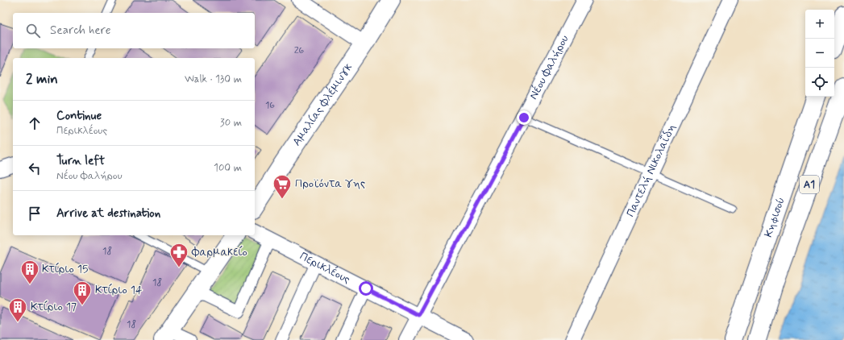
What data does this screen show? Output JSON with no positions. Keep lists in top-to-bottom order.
{
  "streets": {
    "main road": ["Αμαλίας Φλέμινγκ", "Α1", "Κηφισού"],
    "street": ["Νέου Φαλήρου", "Παντελή Νικολαΐδη", "Περικλέους"]
  },
  "crossings": [
    ["Νέου Φαλήρου", "Περικλέους"]
  ],
  "places": {
    "supermarket": ["Προϊόντα γης"],
    "pharmacy": ["Φαρμακείο"],
    "building": ["Κτίριο 15", "Κτίριο 14", "Κτίριο 17"]
  },
  "house_numbers": [
    "26",
    "16",
    "18",
    "18",
    "18"
  ],
  "page": {
    "map_buttons": ["+", "−"],
    "search": "Search here",
    "heading": ["2 min", "Walk · 130 m"],
    "list": [
      ["Continue", "Περικλέους", "30 m"],
      ["Turn left", "Νέου Φαλήρου", "100 m"],
      "Arrive at destination"
    ]
  }
}
